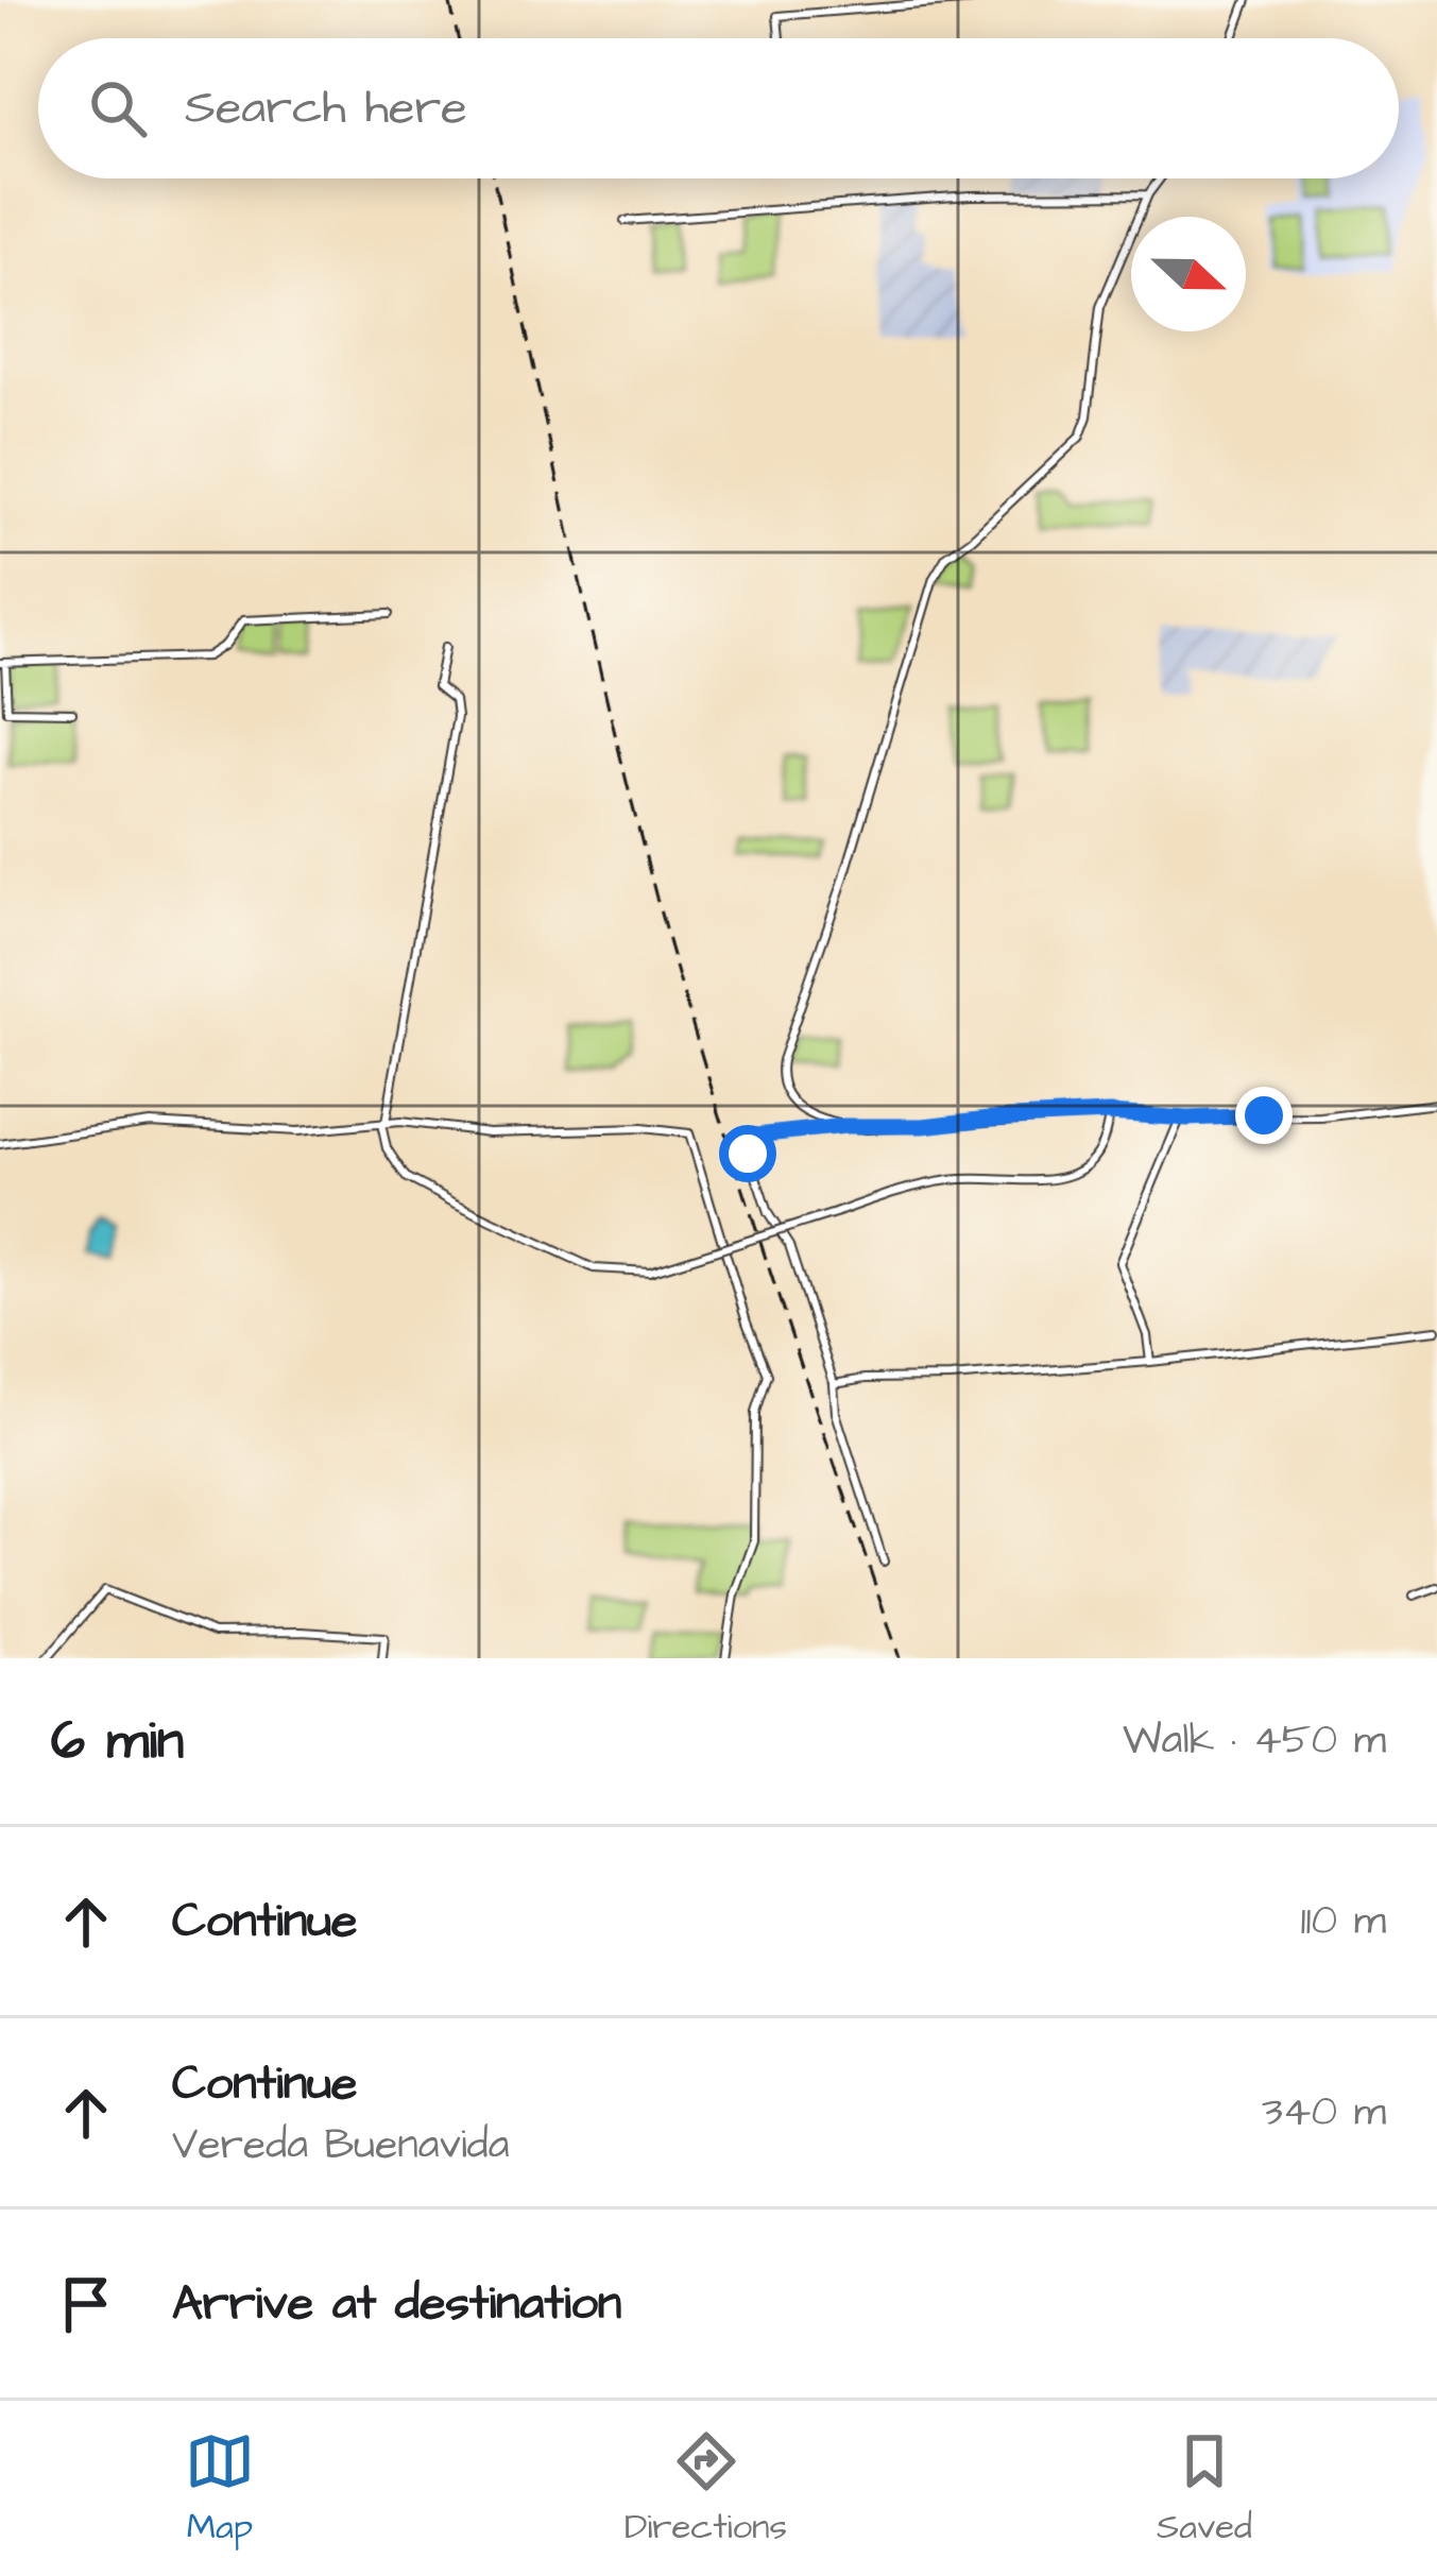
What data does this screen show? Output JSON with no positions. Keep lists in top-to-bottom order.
{
  "north": "right",
  "page": {
    "search": "Search here",
    "heading": ["6 min", "Walk · 450 m"],
    "list": [
      ["Continue", "110 m"],
      ["Continue", "Vereda Buenavida", "340 m"],
      "Arrive at destination"
    ],
    "nav": ["Map", "Directions", "Saved"]
  }
}
